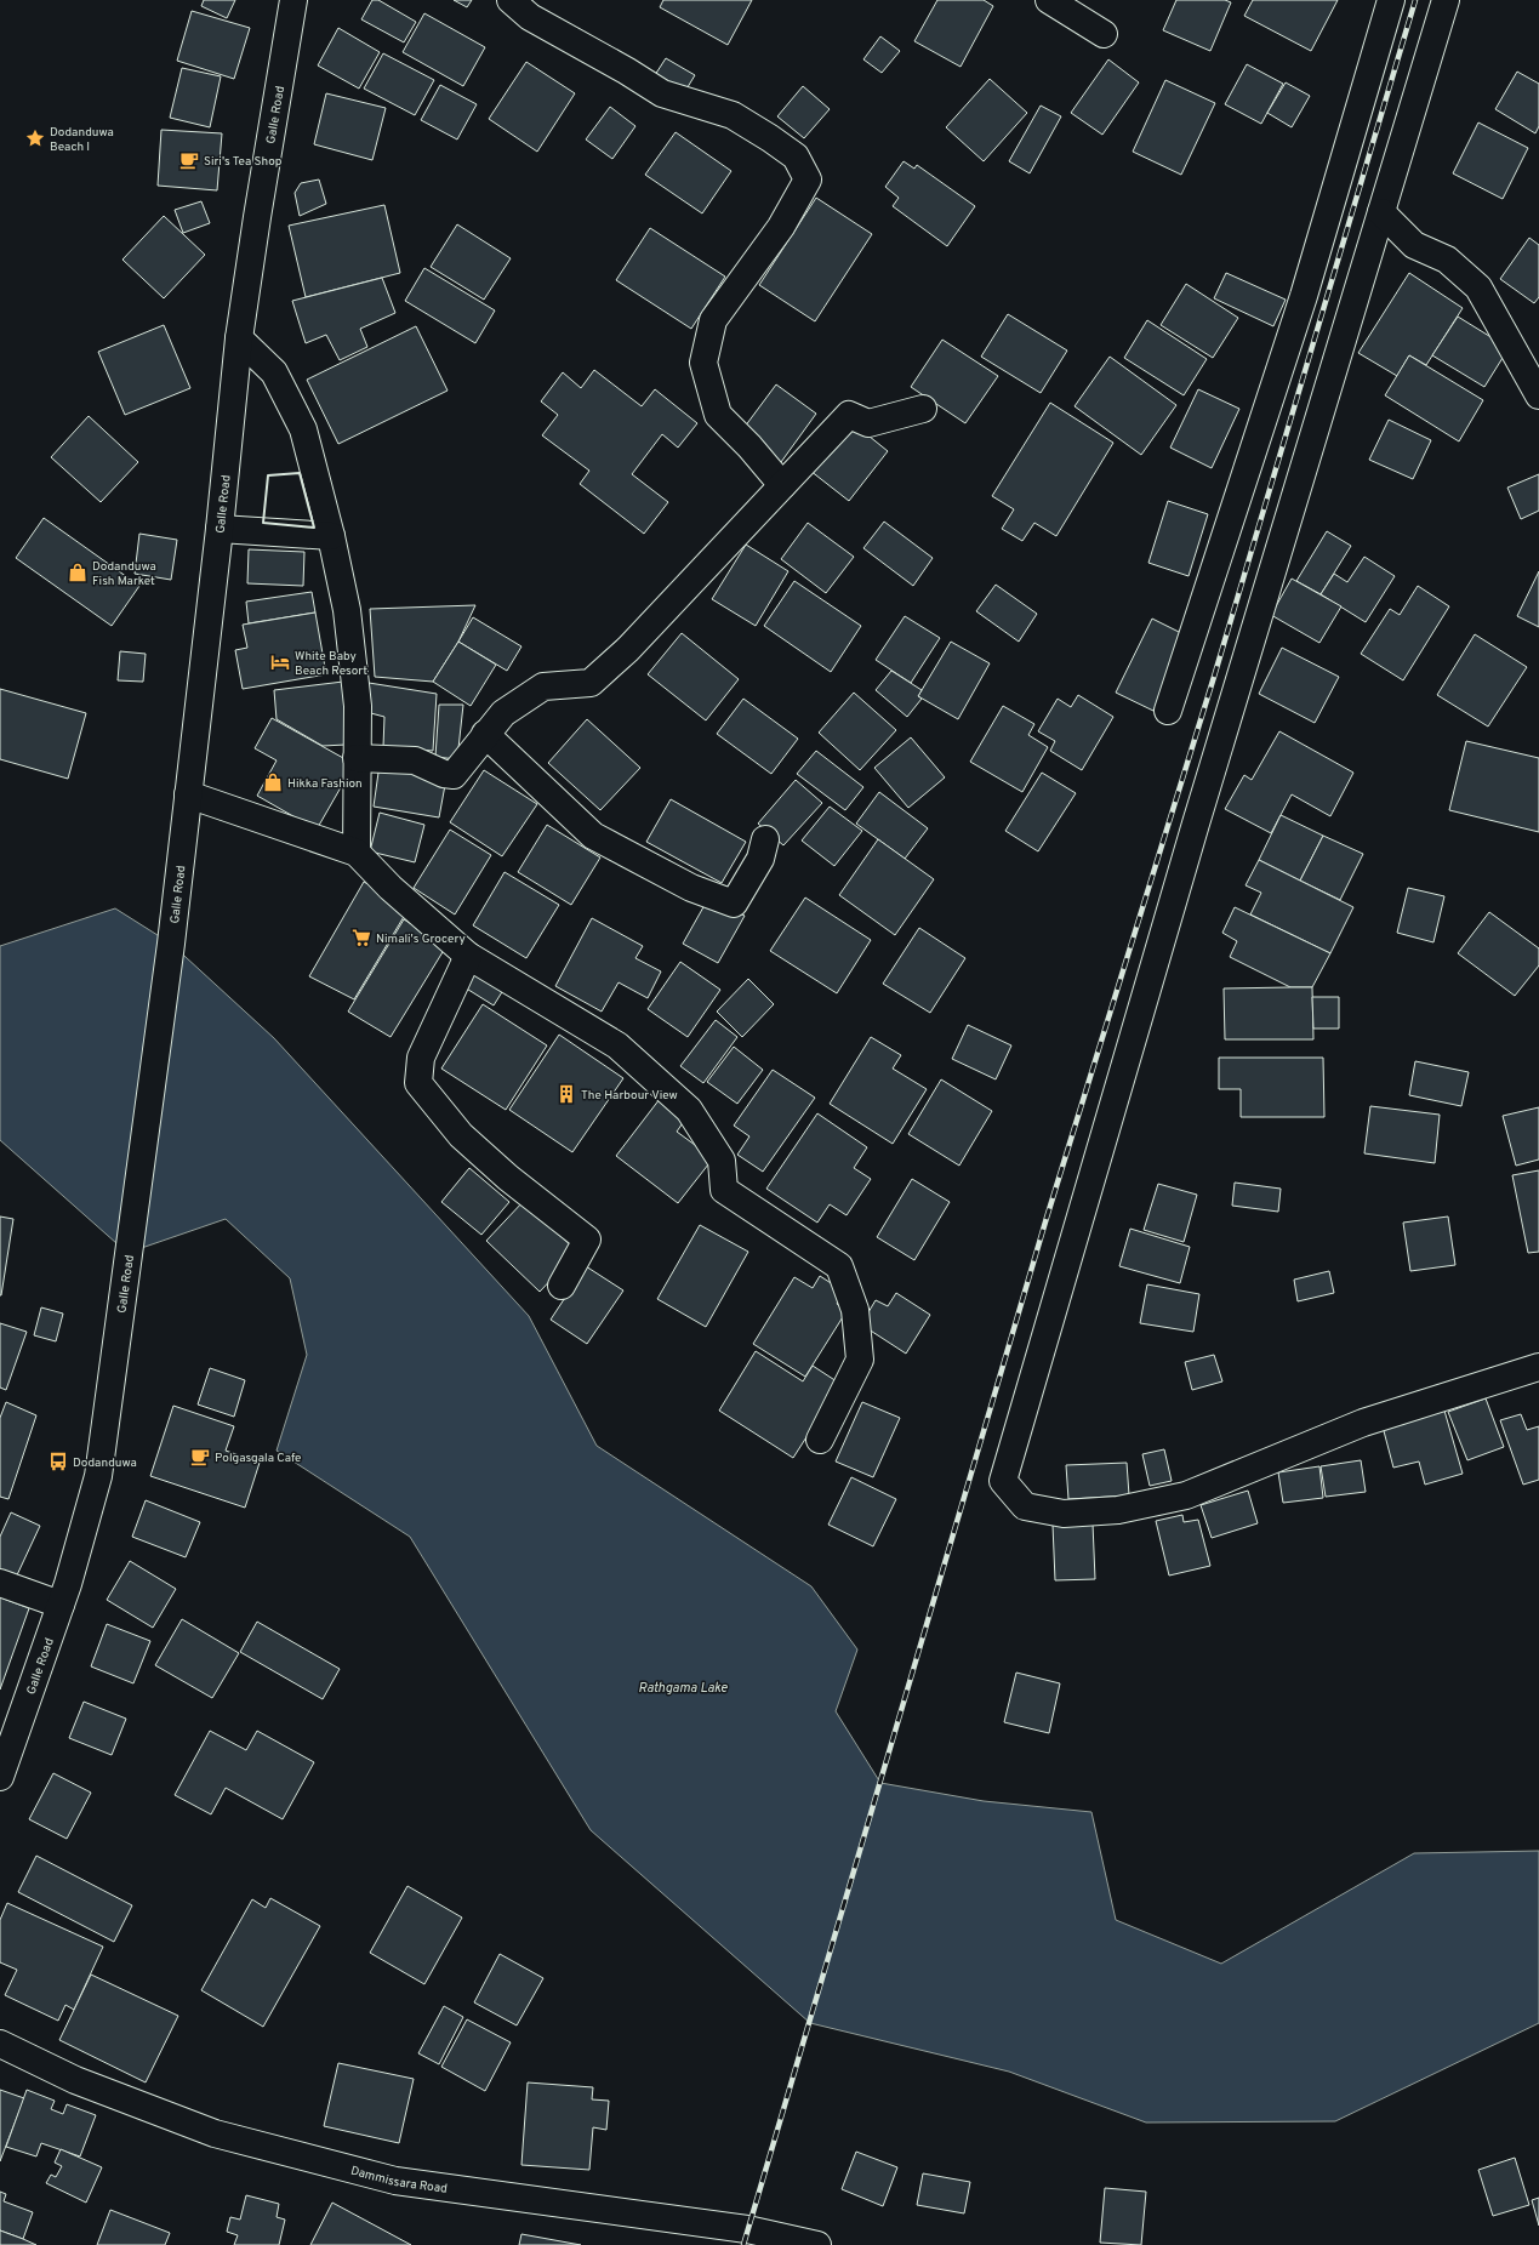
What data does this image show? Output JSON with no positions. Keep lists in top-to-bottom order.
{
  "streets": {
    "main road": ["Galle Road", "Dammissara Road"]
  },
  "water": ["Rathgama Lake"],
  "places": {
    "place": ["Dodanduwa Beach I"],
    "cafe": ["Siri's Tea Shop", "Polgasgala Cafe"],
    "shop": ["Dodanduwa Fish Market", "Hikka Fashion"],
    "hotel": ["White Baby Beach Resort"],
    "supermarket": ["Nimali's Grocery"],
    "building": ["The Harbour View"],
    "bus stop": ["Dodanduwa"]
  }
}
